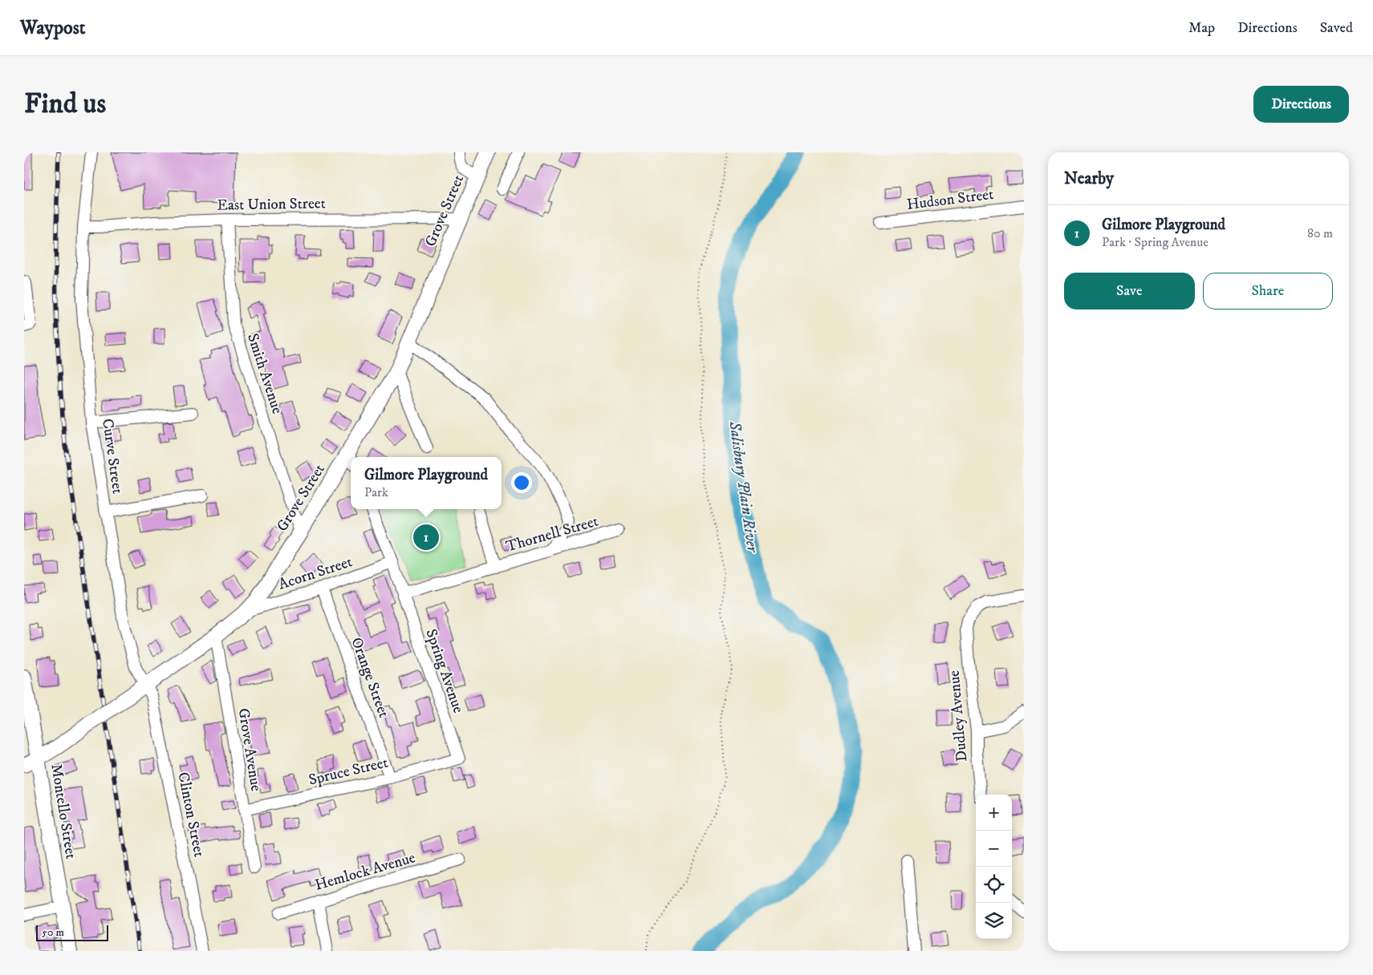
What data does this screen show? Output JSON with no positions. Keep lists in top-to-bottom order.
{
  "streets": {
    "main road": ["Grove Street", "Montello Street"],
    "street": [
      "Hudson Street",
      "East Union Street",
      "Smith Avenue",
      "Curve Street",
      "Thornell Street",
      "Acorn Street",
      "Spring Avenue",
      "Orange Street",
      "Dudley Avenue",
      "Grove Avenue",
      "Spruce Street",
      "Clinton Street",
      "Hemlock Avenue"
    ]
  },
  "crossings": [
    ["East Union Street", "Grove Street"],
    ["East Union Street", "Smith Avenue"],
    ["East Union Street", "Curve Street"],
    ["Grove Street", "Smith Avenue"],
    ["Grove Street", "Curve Street"],
    ["Grove Street", "Acorn Street"],
    ["Grove Street", "Grove Avenue"],
    ["Grove Street", "Montello Street"],
    ["Grove Street", "Clinton Street"],
    ["Curve Street", "Clinton Street"],
    ["Acorn Street", "Spring Avenue"],
    ["Acorn Street", "Orange Street"],
    ["Spring Avenue", "Spruce Street"],
    ["Orange Street", "Spruce Street"],
    ["Grove Avenue", "Spruce Street"]
  ],
  "water": ["Salisbury Plain River"],
  "scale_bar": "50 m",
  "page": {
    "header": "Waypost",
    "nav": ["Map", "Directions", "Saved"],
    "buttons": [
      "Directions",
      ["Save", "Share"]
    ],
    "title": "Find us",
    "heading": "Nearby",
    "list": [
      {
        "mark": "1",
        "name": "Gilmore Playground",
        "note": "Park · Spring Avenue",
        "value": "80 m"
      }
    ],
    "popup": ["Gilmore Playground", "Park"],
    "pins": "1",
    "map_buttons": ["+", "−"],
    "scale": "50 m"
  }
}
